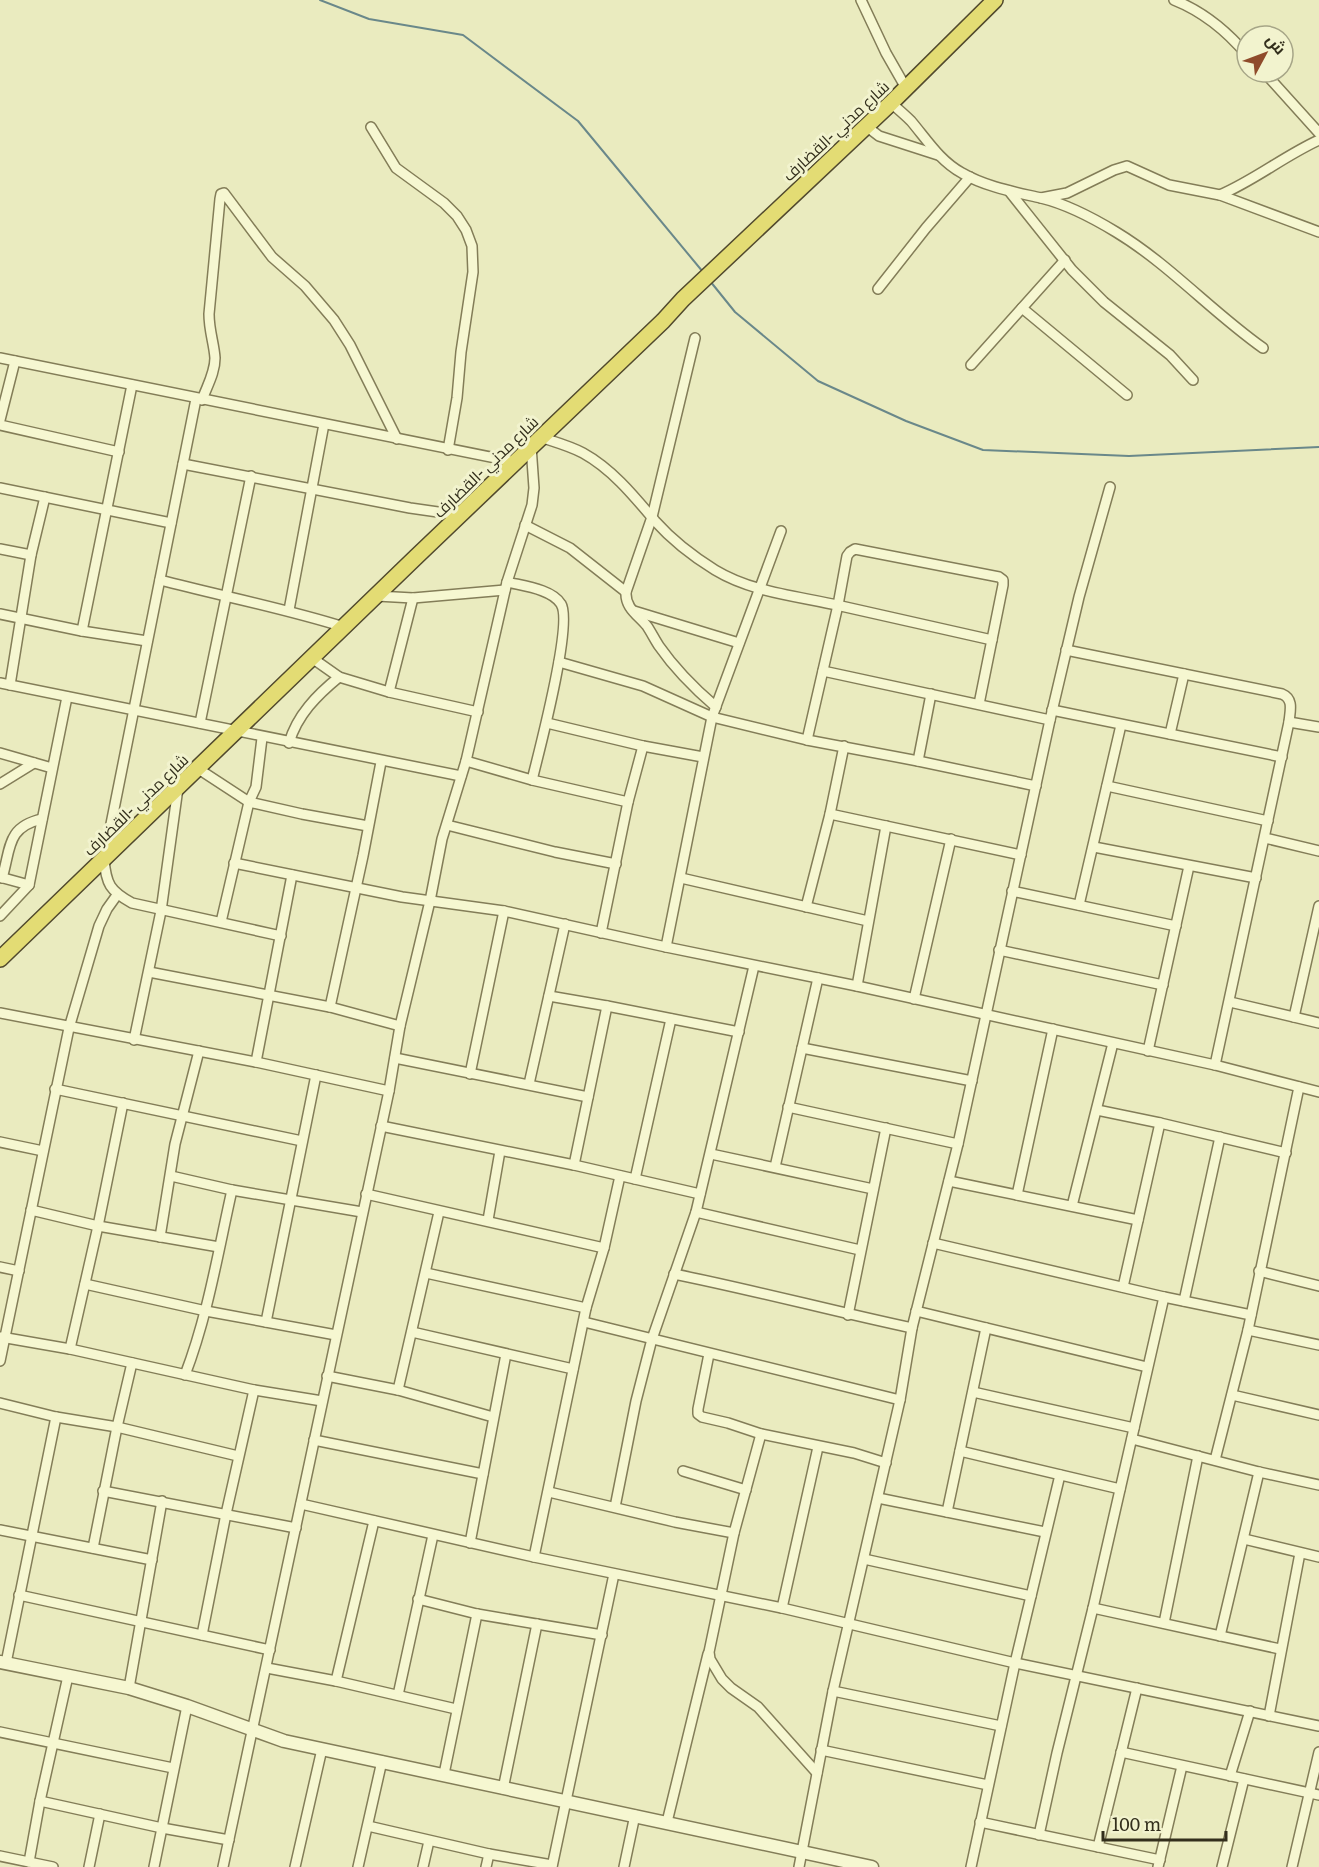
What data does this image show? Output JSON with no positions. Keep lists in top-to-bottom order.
{
  "streets": {
    "highway": ["شارع مدني -القضارف"]
  },
  "scale_bar": "100 m",
  "north": "top right"
}
